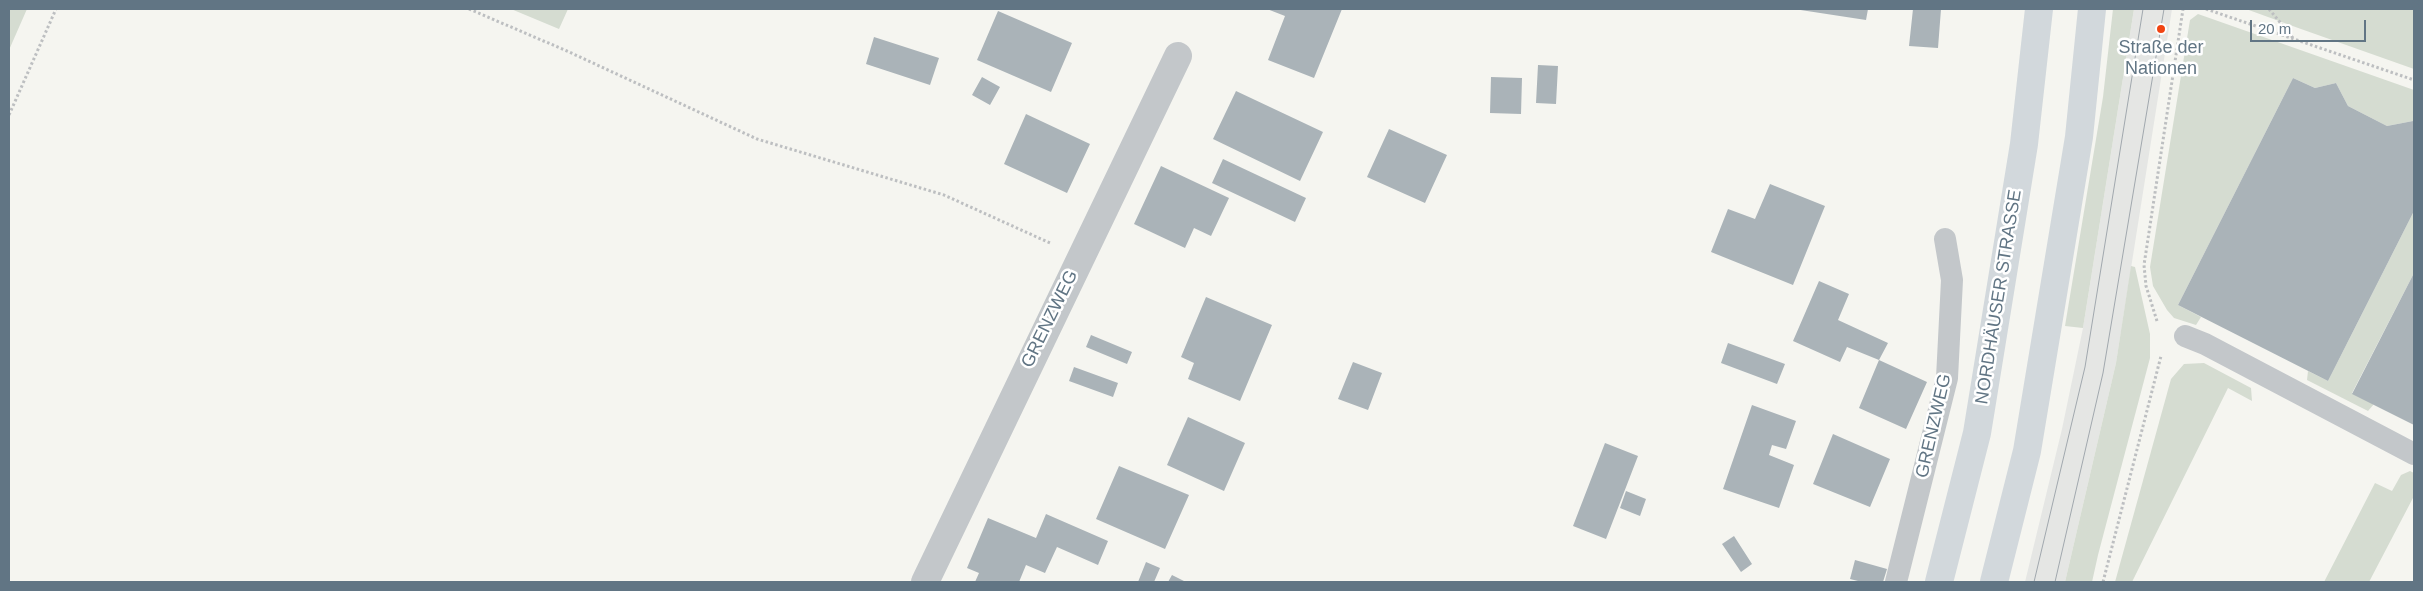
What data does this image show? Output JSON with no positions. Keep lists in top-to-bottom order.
{
  "streets": {
    "main road": ["NORDHÄUSER STRASSE"],
    "street": ["GRENZWEG"]
  },
  "places": ["Straße der Nationen"],
  "scale_bar": "20 m"
}
